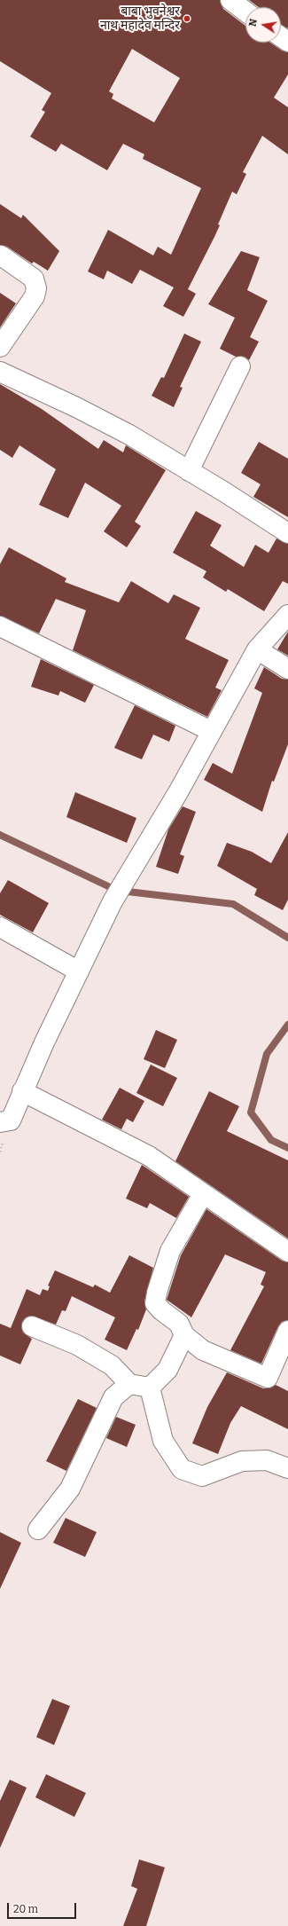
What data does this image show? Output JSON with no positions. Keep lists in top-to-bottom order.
{
  "places": ["बाबा भुवनेश्वर नाथ महादेव मन्दिर"],
  "scale_bar": "20 m",
  "north": "left"
}
